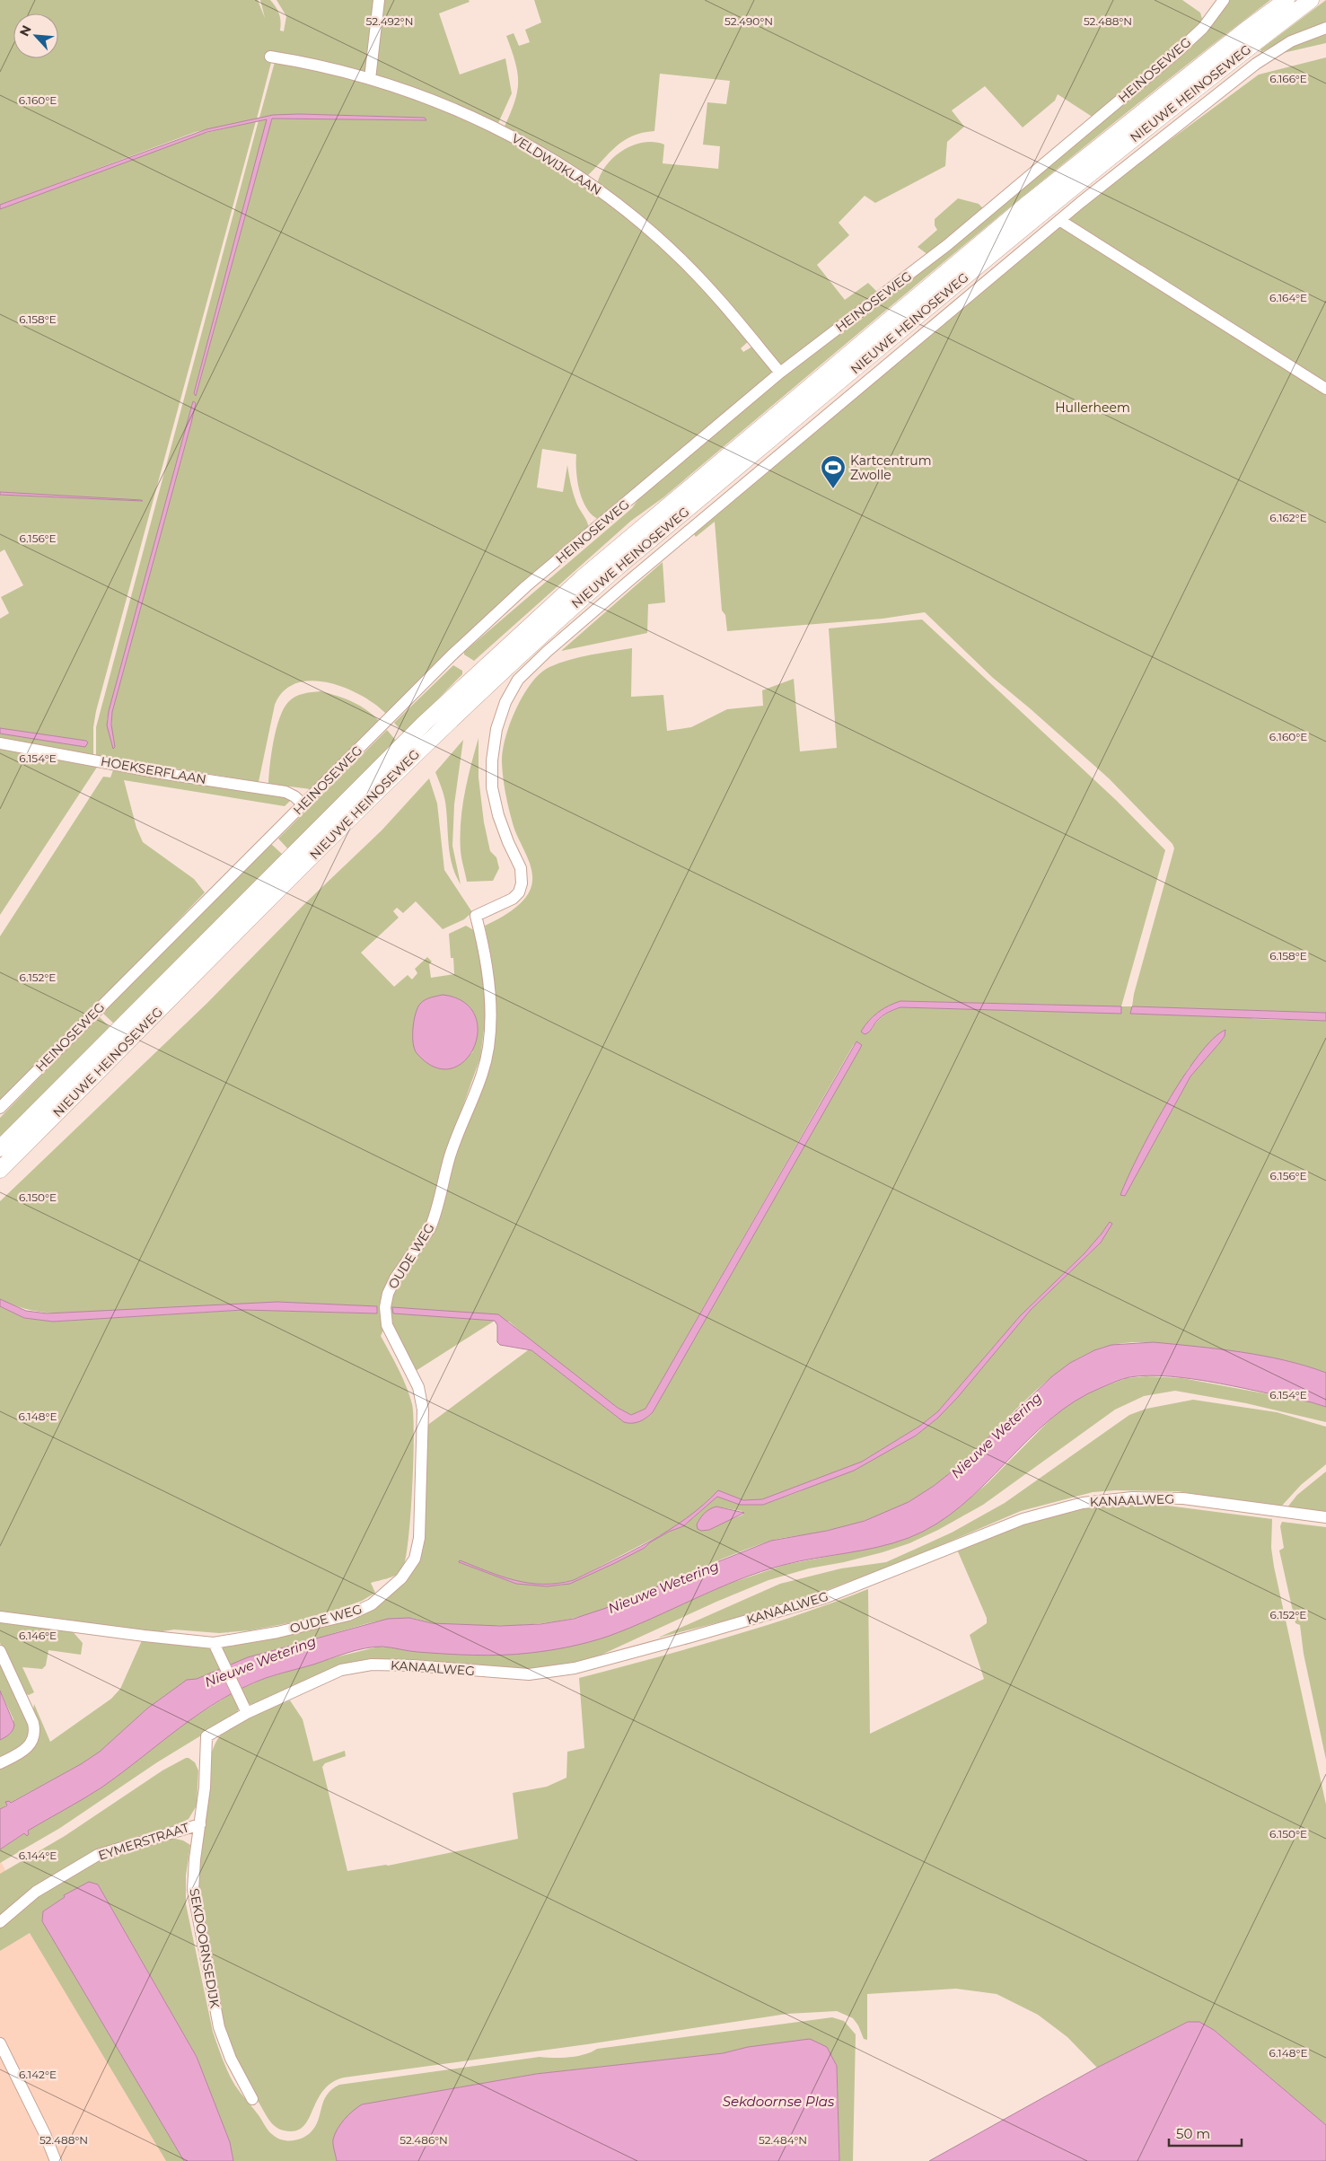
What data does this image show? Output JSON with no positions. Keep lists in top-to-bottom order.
{
  "streets": {
    "highway": ["NIEUWE HEINOSEWEG"],
    "street": [
      "HEINOSEWEG",
      "VELDWIJKLAAN",
      "HOEKSERFLAAN",
      "OUDE WEG",
      "KANAALWEG",
      "EYMERSTRAAT",
      "SEKDOORNSEDIJK"
    ]
  },
  "crossings": [
    ["HEINOSEWEG", "VELDWIJKLAAN"],
    ["HEINOSEWEG", "HOEKSERFLAAN"],
    ["KANAALWEG", "SEKDOORNSEDIJK"],
    ["EYMERSTRAAT", "SEKDOORNSEDIJK"]
  ],
  "water": ["Nieuwe Wetering", "Sekdoornse Plas"],
  "parks": ["Hullerheem"],
  "places": {
    "sports": ["Kartcentrum Zwolle"]
  },
  "scale_bar": "50 m",
  "north": "top left",
  "coordinates": [
    "52.492°N",
    "52.488°N",
    "52.490°N",
    "6.166°E",
    "6.160°E",
    "6.164°E",
    "6.158°E",
    "6.162°E",
    "6.156°E",
    "6.154°E",
    "6.152°E",
    "6.150°E",
    "6.148°E",
    "6.146°E",
    "6.144°E",
    "6.142°E",
    "52.486°N",
    "52.484°N"
  ]
}
